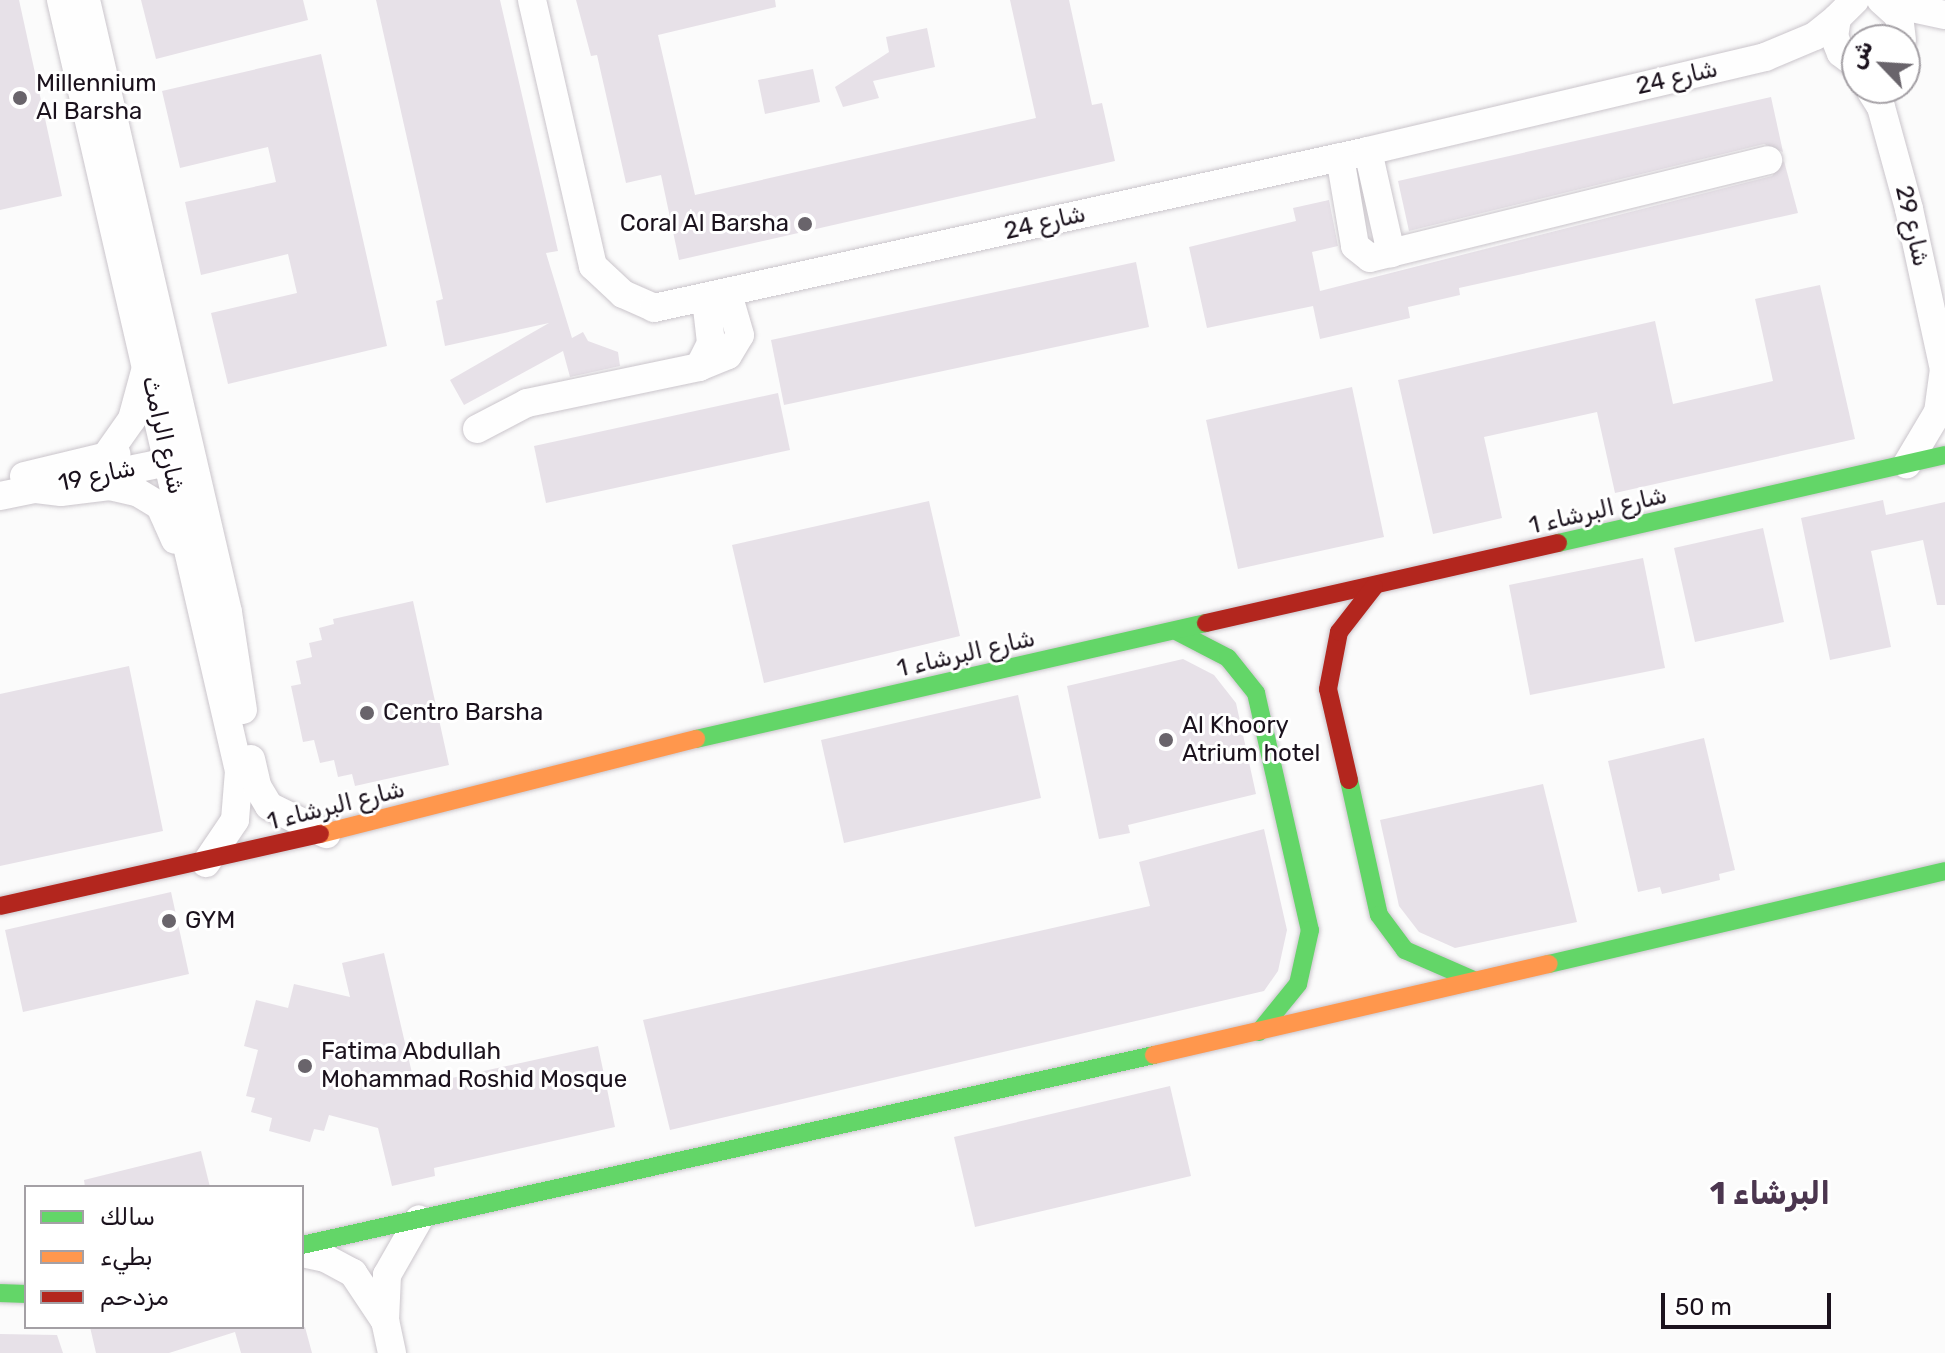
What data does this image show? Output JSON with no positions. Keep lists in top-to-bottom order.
{
  "streets": {
    "street": [
      "شارع 24",
      "شارع 29",
      "شارع الرامث",
      "شارع 19",
      "شارع البرشاء 1"
    ]
  },
  "crossings": [
    ["شارع 29", "شارع البرشاء 1"],
    ["شارع الرامث", "شارع 19"],
    ["شارع الرامث", "شارع البرشاء 1"]
  ],
  "districts": ["البرشاء 1"],
  "places": [
    "Millennium Al Barsha",
    "Coral Al Barsha",
    "Centro Barsha",
    "Al Khoory Atrium hotel",
    "GYM",
    "Fatima Abdullah Mohammad Roshid Mosque"
  ],
  "legend": ["سالك", "بطيء", "مزدحم"],
  "scale_bar": "50 m",
  "north": "top left"
}
